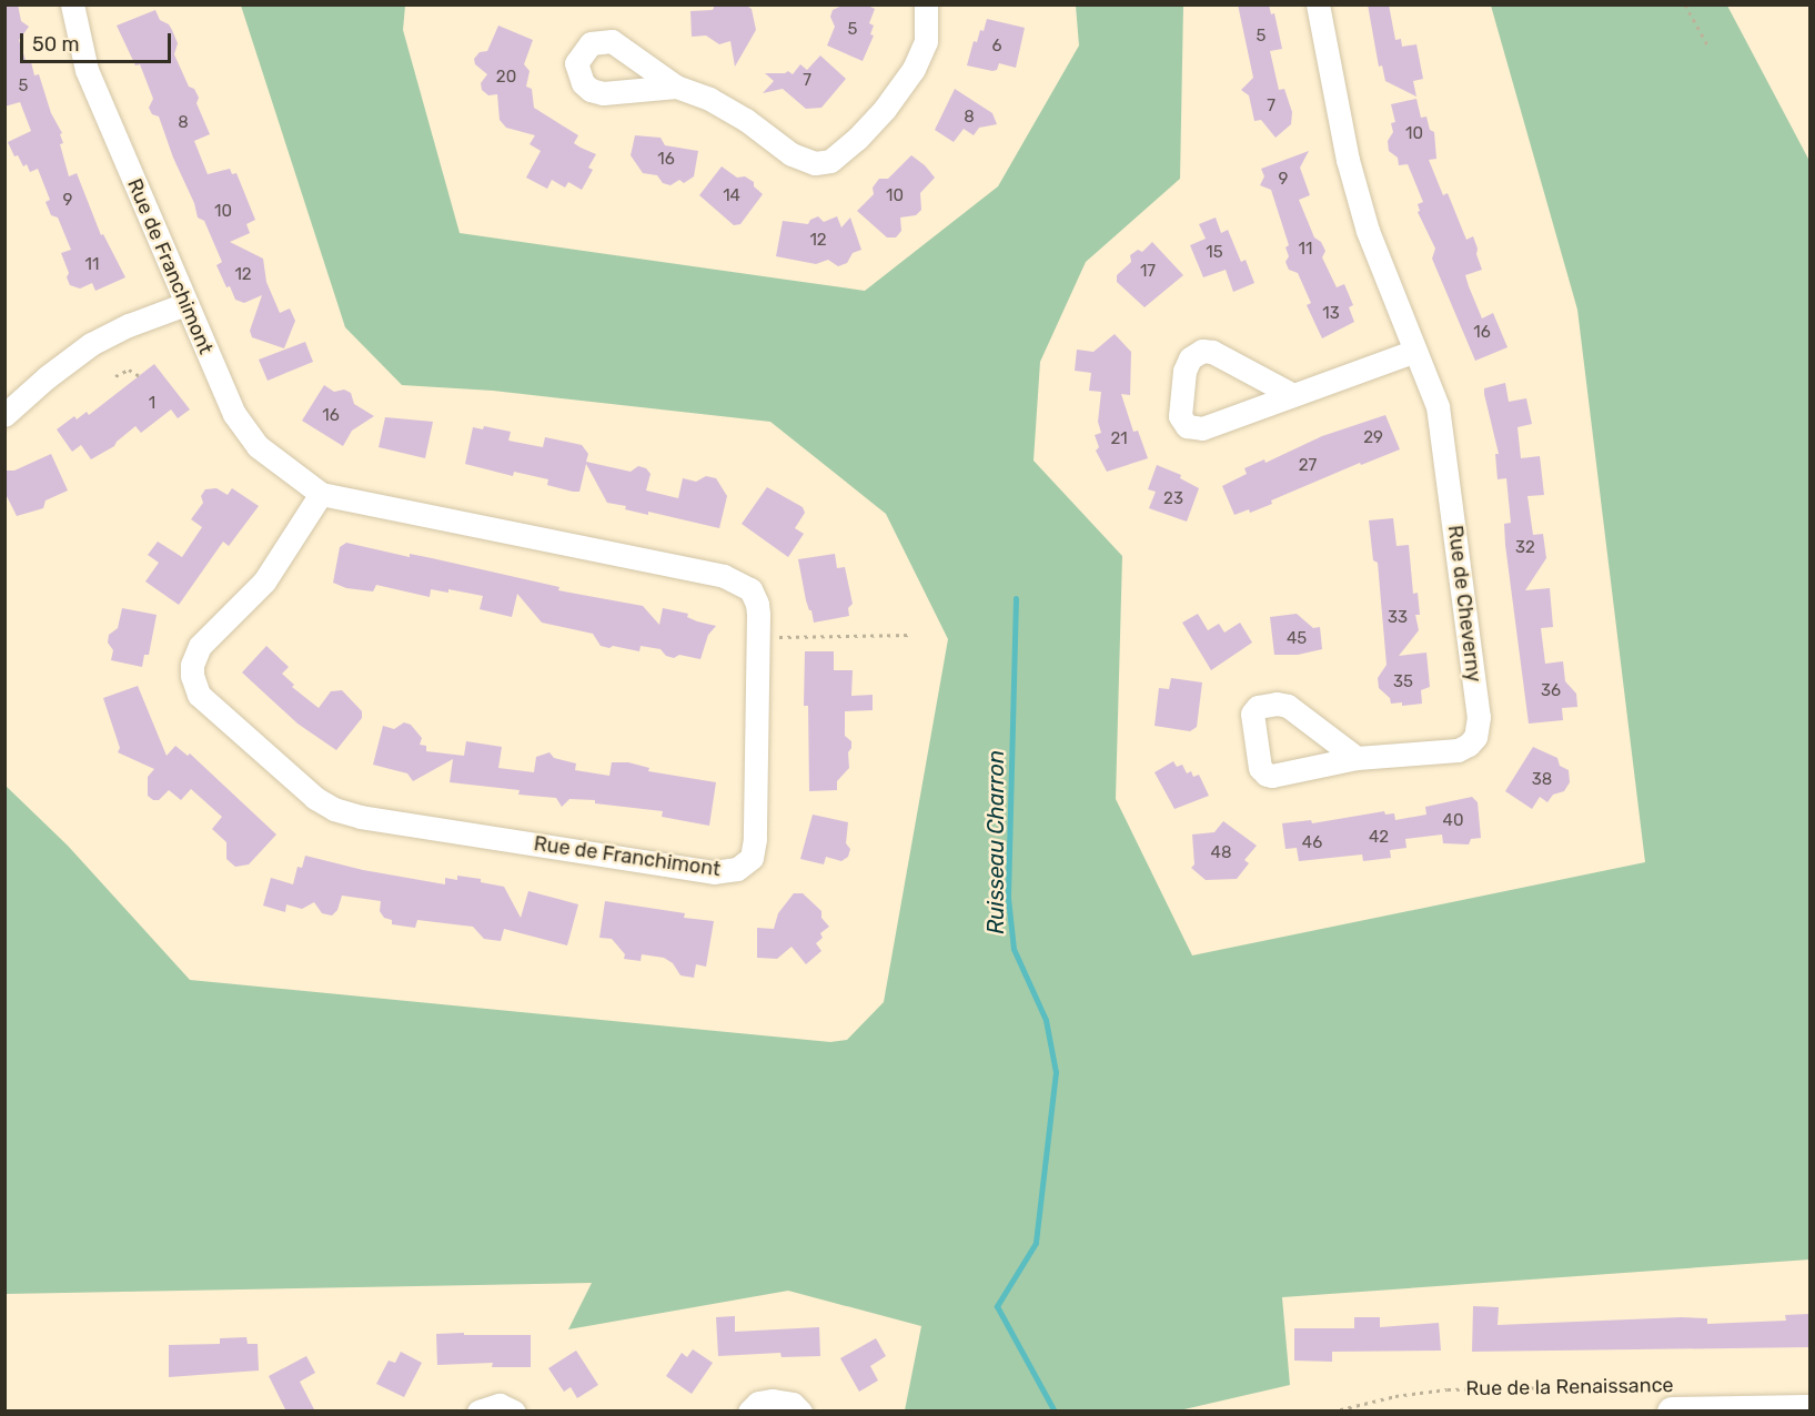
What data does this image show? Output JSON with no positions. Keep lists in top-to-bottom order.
{
  "streets": {
    "street": ["Rue de Franchimont", "Rue de Cheverny", "Rue de la Renaissance"]
  },
  "water": ["Ruisseau Charron"],
  "house_numbers": [
    "5",
    "5",
    "6",
    "20",
    "7",
    "5",
    "7",
    "8",
    "8",
    "10",
    "16",
    "9",
    "14",
    "10",
    "9",
    "10",
    "12",
    "11",
    "15",
    "11",
    "17",
    "12",
    "13",
    "16",
    "1",
    "16",
    "29",
    "21",
    "27",
    "23",
    "32",
    "33",
    "45",
    "35",
    "36",
    "38",
    "40",
    "42",
    "46",
    "48"
  ],
  "scale_bar": "50 m"
}
